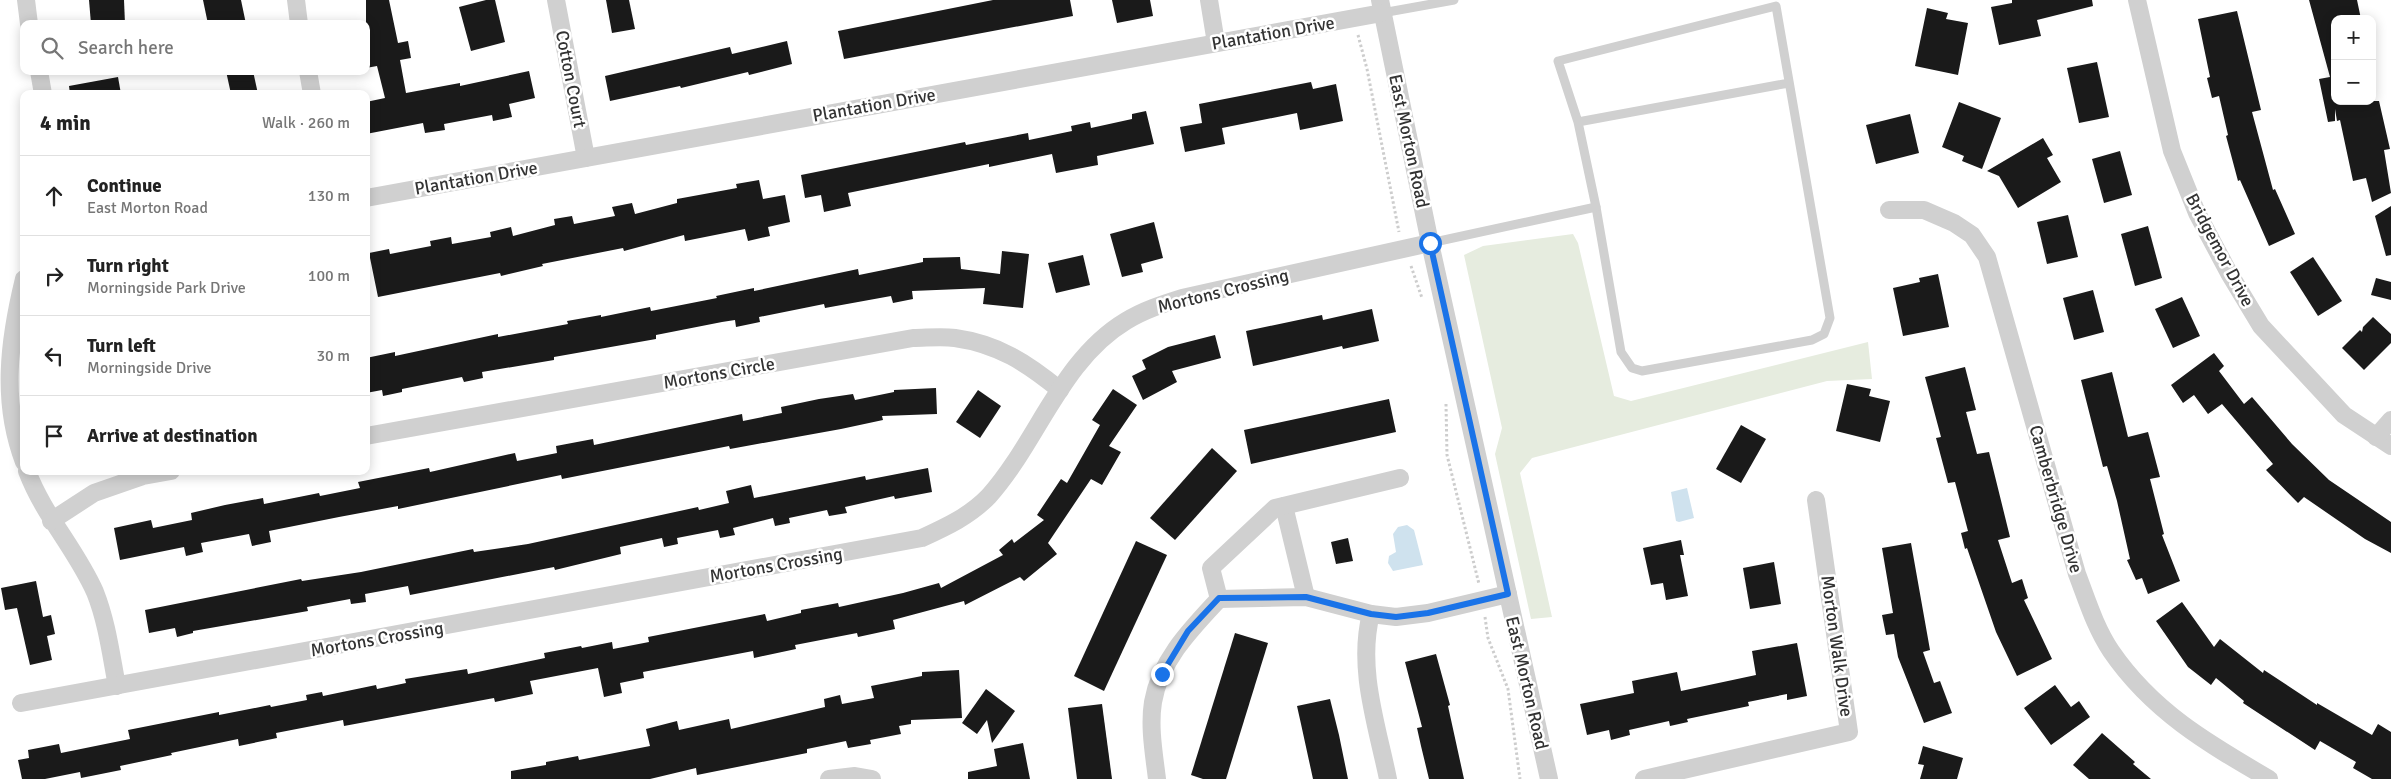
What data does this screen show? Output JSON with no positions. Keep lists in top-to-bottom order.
{
  "streets": {
    "street": [
      "Plantation Drive",
      "Cotton Court",
      "East Morton Road",
      "Bridgemor Drive",
      "Mortons Crossing",
      "Mortons Circle",
      "Camberbridge Drive",
      "Morton Walk Drive"
    ]
  },
  "crossings": [
    ["Plantation Drive", "Cotton Court"],
    ["Plantation Drive", "East Morton Road"],
    ["East Morton Road", "Mortons Crossing"],
    ["Mortons Crossing", "Mortons Circle"]
  ],
  "page": {
    "map_buttons": ["+", "−"],
    "search": "Search here",
    "heading": ["4 min", "Walk · 260 m"],
    "list": [
      ["Continue", "East Morton Road", "130 m"],
      ["Turn right", "Morningside Park Drive", "100 m"],
      ["Turn left", "Morningside Drive", "30 m"],
      "Arrive at destination"
    ]
  }
}
